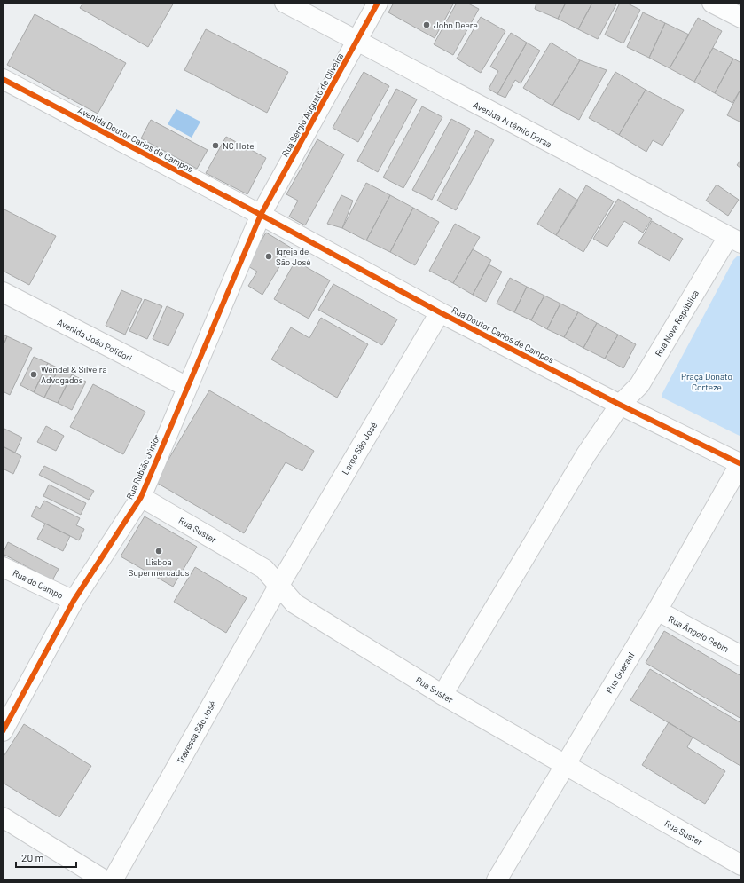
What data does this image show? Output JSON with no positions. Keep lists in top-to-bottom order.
{
  "streets": {
    "street": [
      "Rua Sérgio Augusto de Oliveira",
      "Avenida Artêmio Dorsa",
      "Avenida Doutor Carlos de Campos",
      "Rua Nova República",
      "Rua Doutor Carlos de Campos",
      "Avenida João Polidori",
      "Largo São José",
      "Rua Rubião Júnior",
      "Rua Suster",
      "Rua do Campo",
      "Rua Ângelo Gebin",
      "Rua Guarani",
      "Travessa São José"
    ]
  },
  "crossings": [
    ["Rua Sérgio Augusto de Oliveira", "Avenida Artêmio Dorsa"],
    ["Rua Sérgio Augusto de Oliveira", "Avenida Doutor Carlos de Campos"],
    ["Rua Sérgio Augusto de Oliveira", "Rua Doutor Carlos de Campos"],
    ["Rua Sérgio Augusto de Oliveira", "Rua Rubião Júnior"],
    ["Avenida Artêmio Dorsa", "Rua Nova República"],
    ["Avenida Doutor Carlos de Campos", "Rua Doutor Carlos de Campos"],
    ["Avenida Doutor Carlos de Campos", "Rua Rubião Júnior"],
    ["Rua Nova República", "Rua Doutor Carlos de Campos"],
    ["Rua Nova República", "Rua Suster"],
    ["Rua Doutor Carlos de Campos", "Largo São José"],
    ["Rua Doutor Carlos de Campos", "Rua Rubião Júnior"],
    ["Rua Doutor Carlos de Campos", "Rua Guarani"],
    ["Avenida João Polidori", "Rua Rubião Júnior"],
    ["Largo São José", "Rua Suster"],
    ["Largo São José", "Travessa São José"],
    ["Rua Rubião Júnior", "Rua Suster"],
    ["Rua Rubião Júnior", "Rua do Campo"],
    ["Rua Suster", "Rua Guarani"],
    ["Rua Suster", "Travessa São José"],
    ["Rua Ângelo Gebin", "Rua Guarani"]
  ],
  "parks": ["Praça Donato Corteze"],
  "places": [
    "John Deere",
    "NC Hotel",
    "Igreja de São José",
    "Wendel & Silveira Advogados",
    "Lisboa Supermercados"
  ],
  "scale_bar": "20 m"
}
